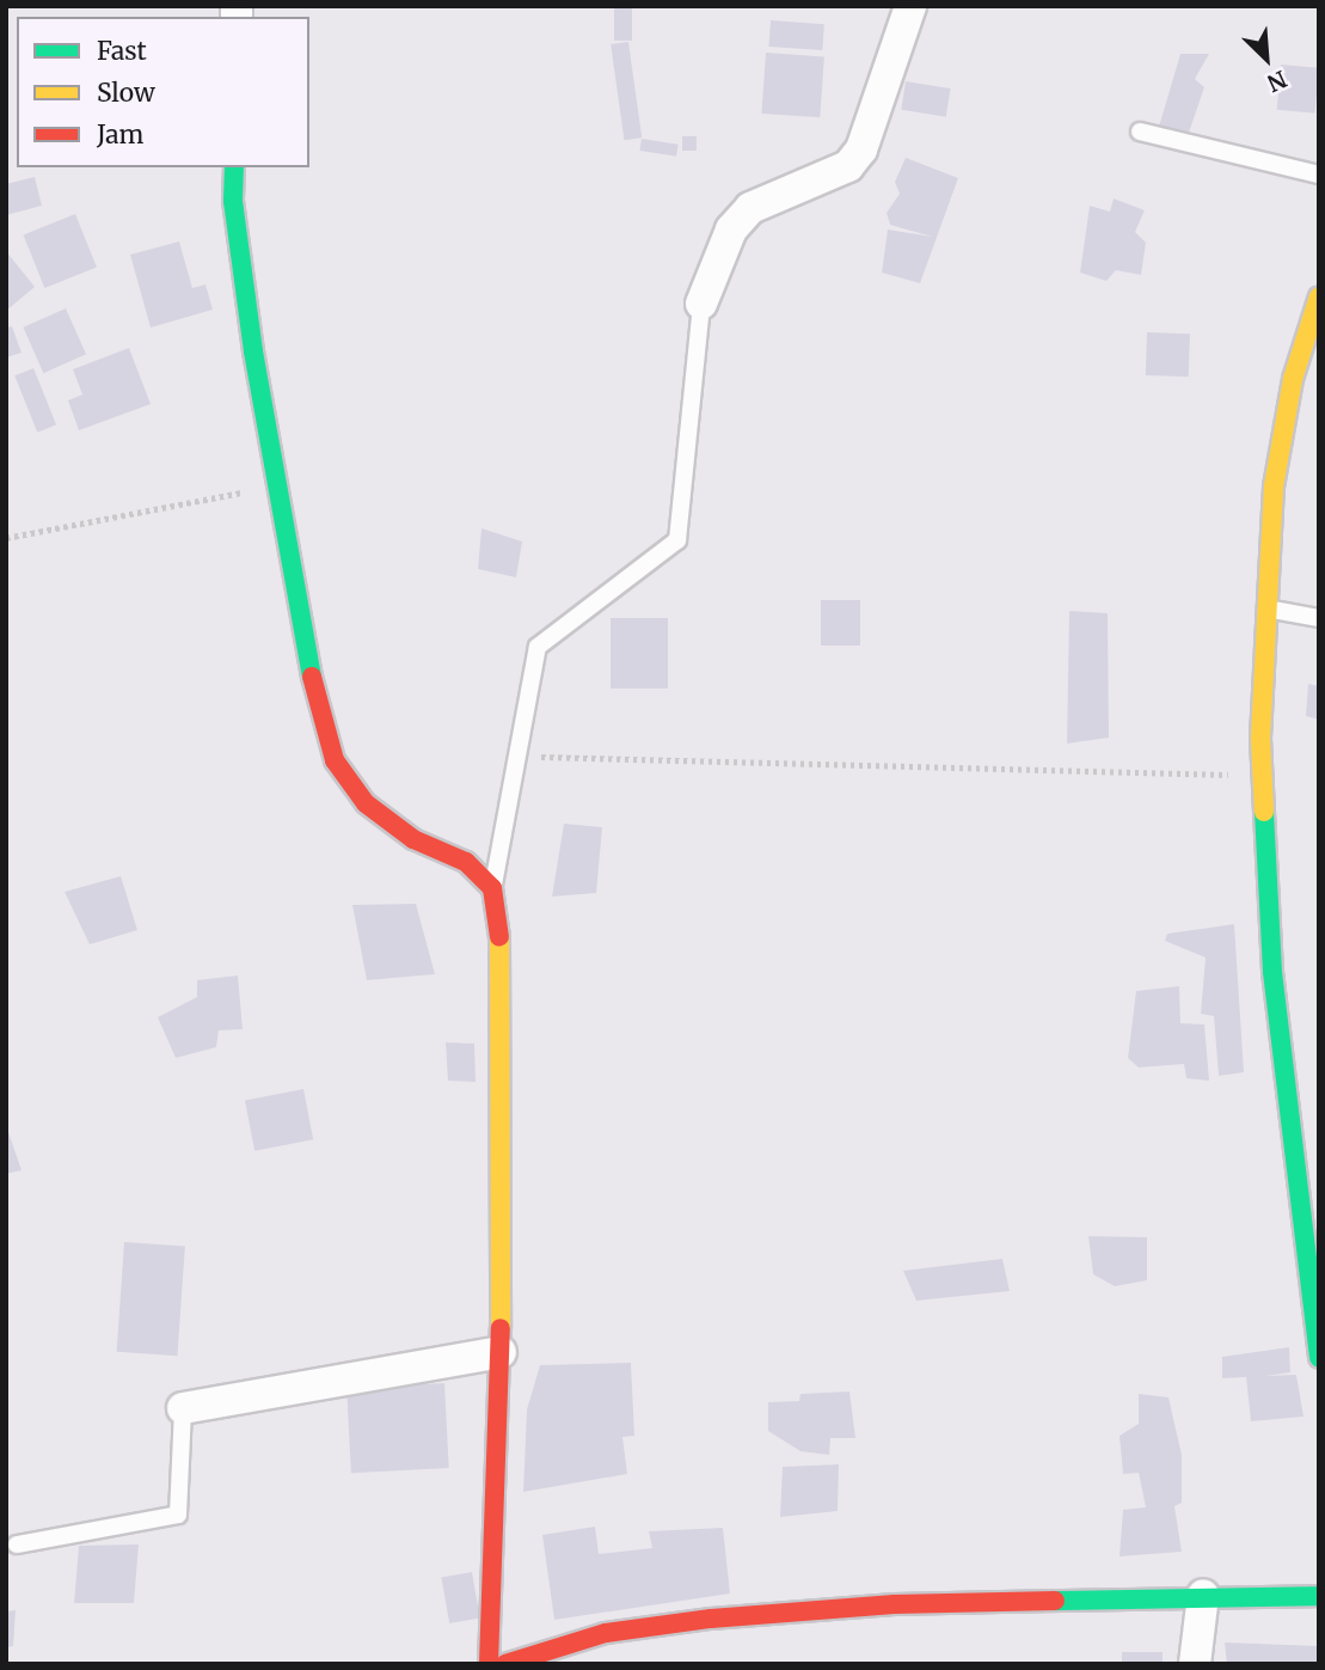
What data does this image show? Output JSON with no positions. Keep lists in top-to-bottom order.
{
  "legend": ["Fast", "Slow", "Jam"],
  "north": "bottom right"
}
